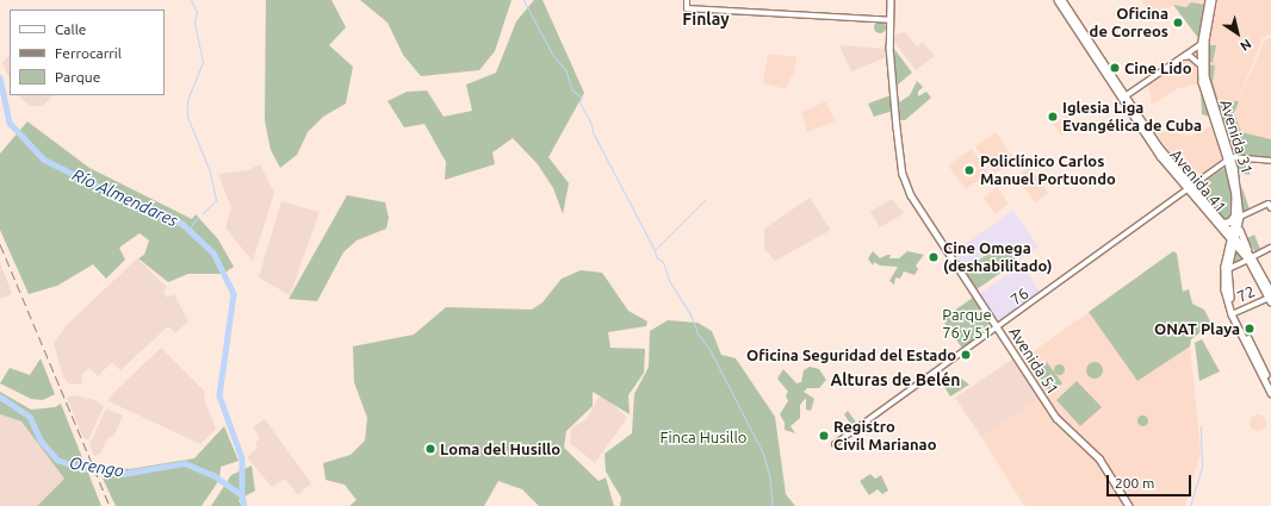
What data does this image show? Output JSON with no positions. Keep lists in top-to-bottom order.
{
  "streets": {
    "main road": ["Avenida 31", "Avenida 41", "Avenida 51"],
    "street": ["72", "76"]
  },
  "crossings": [
    ["Avenida 31", "Avenida 41"],
    ["Avenida 31", "76"],
    ["Avenida 41", "76"],
    ["76", "Avenida 51"]
  ],
  "districts": ["Finlay", "Alturas de Belén"],
  "water": ["Río Almendares", "Orengo"],
  "parks": ["Parque 76 y 51", "Finca Husillo"],
  "places": [
    "Oficina de Correos",
    "Cine Lido",
    "Iglesia Liga Evangélica de Cuba",
    "Policlínico Carlos Manuel Portuondo",
    "Cine Omega (deshabilitado)",
    "ONAT Playa",
    "Oficina Seguridad del Estado",
    "Registro Civil Marianao",
    "Loma del Husillo"
  ],
  "legend": ["Calle", "Ferrocarril", "Parque"],
  "scale_bar": "200 m",
  "north": "bottom right"
}
